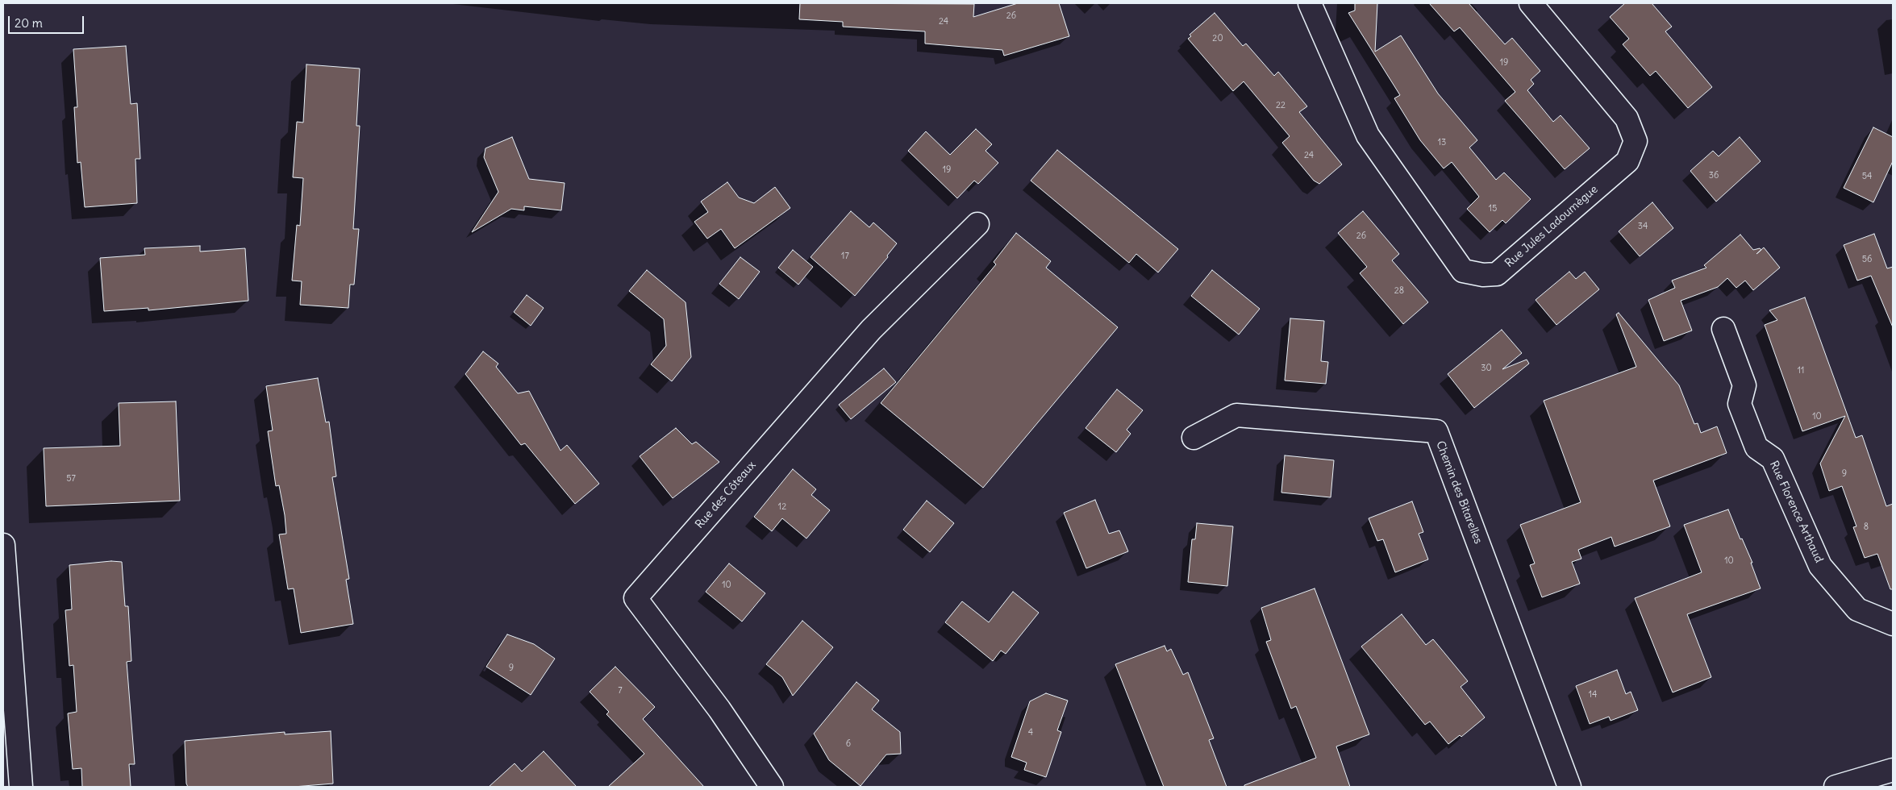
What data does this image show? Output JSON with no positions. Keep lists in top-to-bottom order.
{
  "streets": {
    "street": [
      "Rue Jules Ladoumègue",
      "Chemin des Bitarelles",
      "Rue des Côteaux",
      "Rue Florence Arthaud"
    ]
  },
  "house_numbers": [
    "26",
    "24",
    "20",
    "19",
    "22",
    "13",
    "24",
    "19",
    "36",
    "54",
    "15",
    "34",
    "26",
    "17",
    "56",
    "28",
    "30",
    "11",
    "10",
    "9",
    "57",
    "12",
    "8",
    "10",
    "10",
    "9",
    "7",
    "14",
    "4",
    "6"
  ],
  "scale_bar": "20 m"
}
